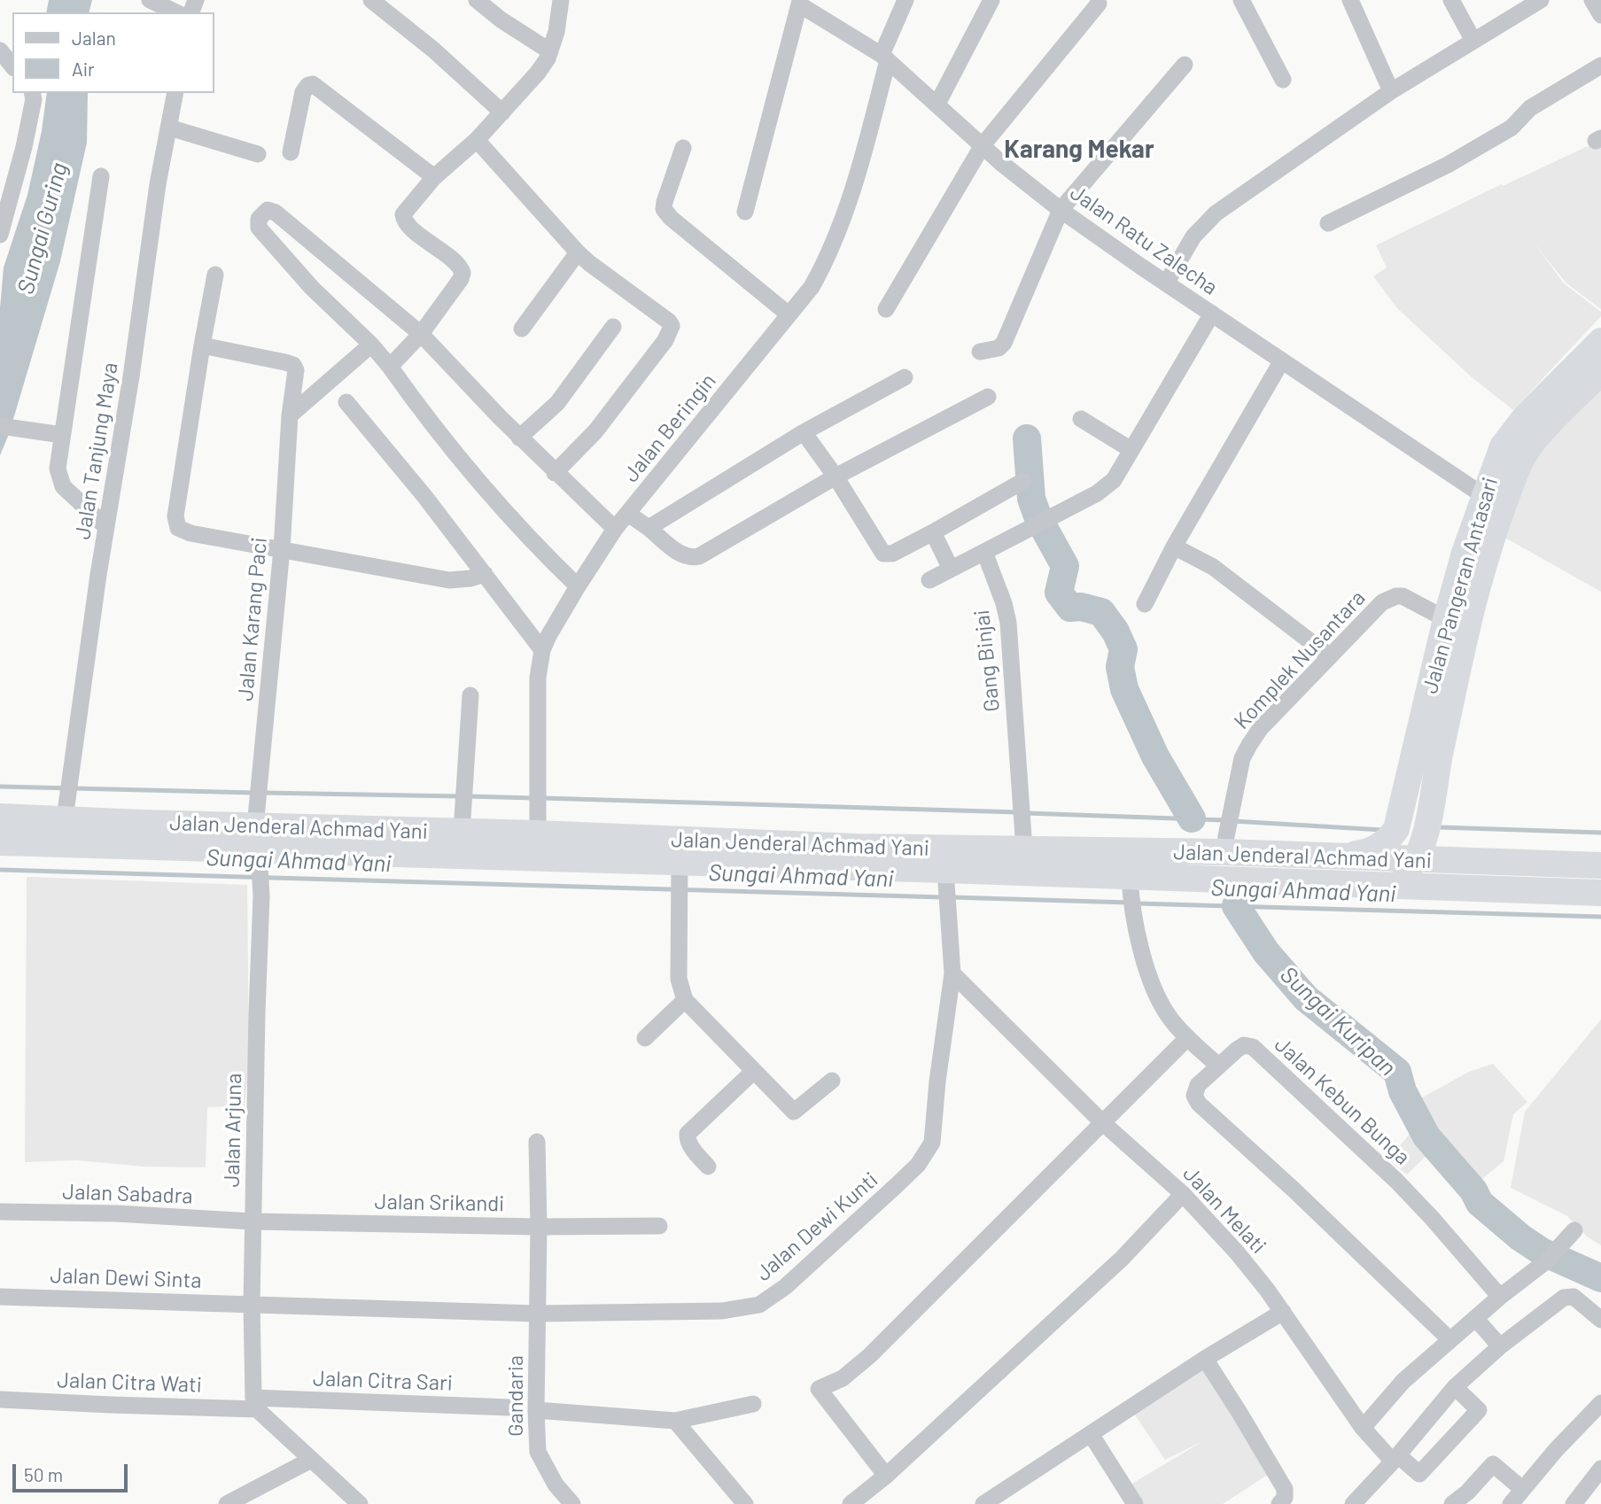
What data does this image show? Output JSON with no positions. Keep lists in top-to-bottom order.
{
  "streets": {
    "highway": ["Jalan Pangeran Antasari", "Jalan Jenderal Achmad Yani"],
    "street": [
      "Jalan Ratu Zalecha",
      "Jalan Beringin",
      "Jalan Tanjung Maya",
      "Jalan Karang Paci",
      "Komplek Nusantara",
      "Gang Binjai",
      "Jalan Kebun Bunga",
      "Jalan Arjuna",
      "Jalan Sabadra",
      "Jalan Srikandi",
      "Jalan Melati",
      "Jalan Dewi Kunti",
      "Jalan Dewi Sinta",
      "Jalan Citra Sari",
      "Jalan Citra Wati",
      "Gandaria"
    ]
  },
  "crossings": [
    ["Jalan Ratu Zalecha", "Jalan Beringin"],
    ["Jalan Ratu Zalecha", "Jalan Pangeran Antasari"],
    ["Jalan Beringin", "Jalan Jenderal Achmad Yani"],
    ["Jalan Tanjung Maya", "Jalan Jenderal Achmad Yani"],
    ["Jalan Pangeran Antasari", "Komplek Nusantara"],
    ["Jalan Pangeran Antasari", "Jalan Jenderal Achmad Yani"],
    ["Jalan Karang Paci", "Jalan Jenderal Achmad Yani"],
    ["Jalan Karang Paci", "Jalan Arjuna"],
    ["Komplek Nusantara", "Jalan Jenderal Achmad Yani"],
    ["Gang Binjai", "Jalan Jenderal Achmad Yani"],
    ["Jalan Jenderal Achmad Yani", "Jalan Arjuna"],
    ["Jalan Jenderal Achmad Yani", "Jalan Dewi Kunti"],
    ["Jalan Arjuna", "Jalan Sabadra"],
    ["Jalan Arjuna", "Jalan Srikandi"],
    ["Jalan Arjuna", "Jalan Dewi Kunti"],
    ["Jalan Arjuna", "Jalan Dewi Sinta"],
    ["Jalan Arjuna", "Jalan Citra Sari"],
    ["Jalan Arjuna", "Jalan Citra Wati"],
    ["Jalan Sabadra", "Jalan Srikandi"],
    ["Jalan Melati", "Jalan Dewi Kunti"],
    ["Jalan Dewi Kunti", "Jalan Dewi Sinta"],
    ["Jalan Dewi Kunti", "Gandaria"],
    ["Jalan Citra Sari", "Jalan Citra Wati"]
  ],
  "districts": ["Karang Mekar"],
  "water": ["Sungai Guring", "Sungai Ahmad Yani", "Sungai Kuripan"],
  "legend": ["Jalan", "Air"],
  "scale_bar": "50 m"
}
